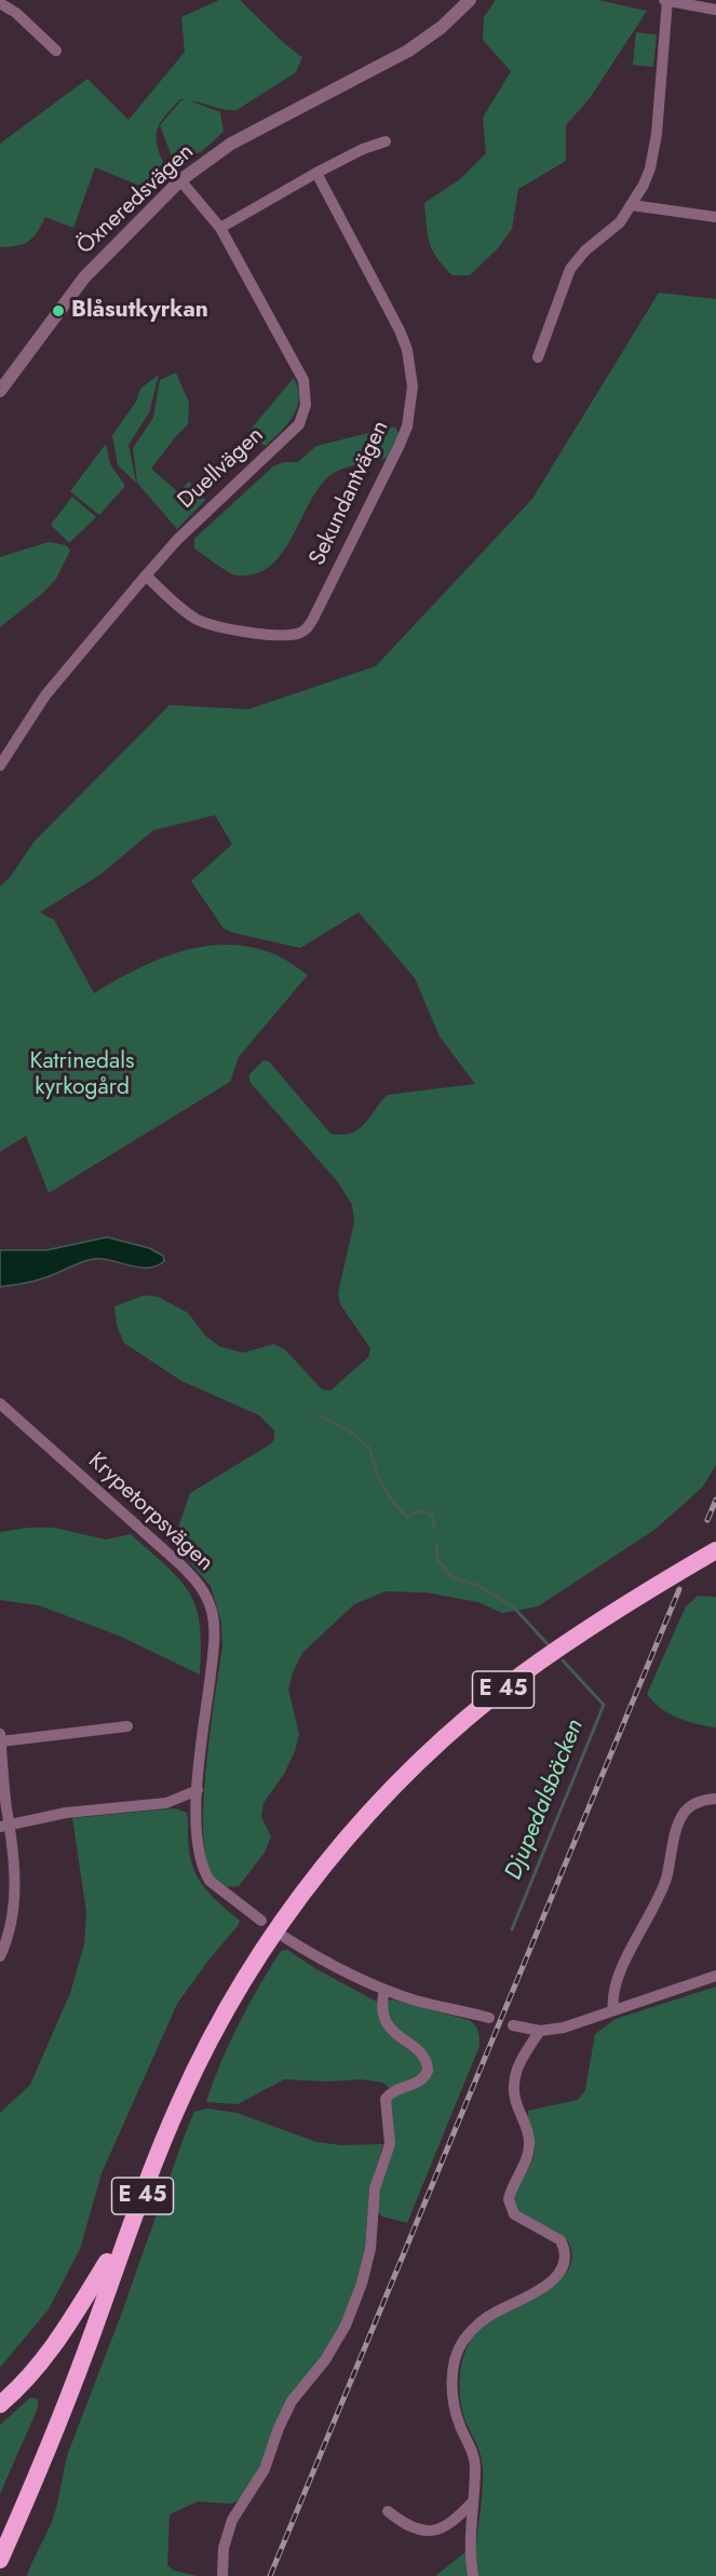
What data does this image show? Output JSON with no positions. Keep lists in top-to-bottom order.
{
  "streets": {
    "highway": ["E 45"],
    "street": [
      "Öxneredsvägen",
      "Duellvägen",
      "Sekundantvägen",
      "Krypetorpsvägen"
    ]
  },
  "crossings": [
    ["Öxneredsvägen", "Duellvägen"],
    ["Duellvägen", "Sekundantvägen"]
  ],
  "water": ["Djupedalsbäcken"],
  "parks": ["Katrinedals kyrkogård"],
  "places": ["Blåsutkyrkan"]
}
